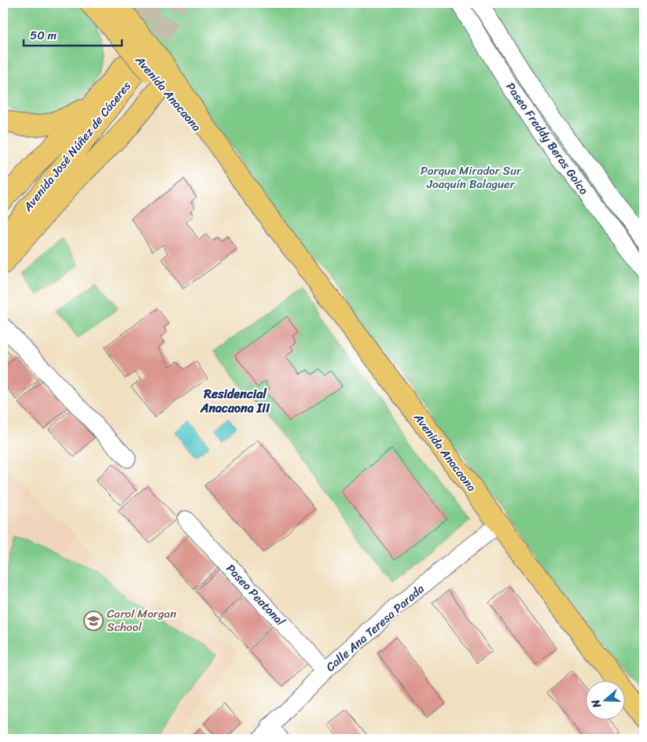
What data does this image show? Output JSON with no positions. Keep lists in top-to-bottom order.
{
  "streets": {
    "main road": ["Avenida Anacaona", "Avenida José Núñez de Cáceres"],
    "street": ["Paseo Freddy Beras Goico", "Paseo Peatonal", "Calle Ana Teresa Parada"]
  },
  "crossings": [
    ["Avenida Anacaona", "Avenida José Núñez de Cáceres"],
    ["Avenida Anacaona", "Calle Ana Teresa Parada"],
    ["Paseo Peatonal", "Calle Ana Teresa Parada"]
  ],
  "districts": ["Residencial Anacaona III"],
  "parks": ["Parque Mirador Sur Joaquín Balaguer"],
  "places": {
    "school or university": ["Carol Morgan School"]
  },
  "scale_bar": "50 m",
  "north": "left"
}
